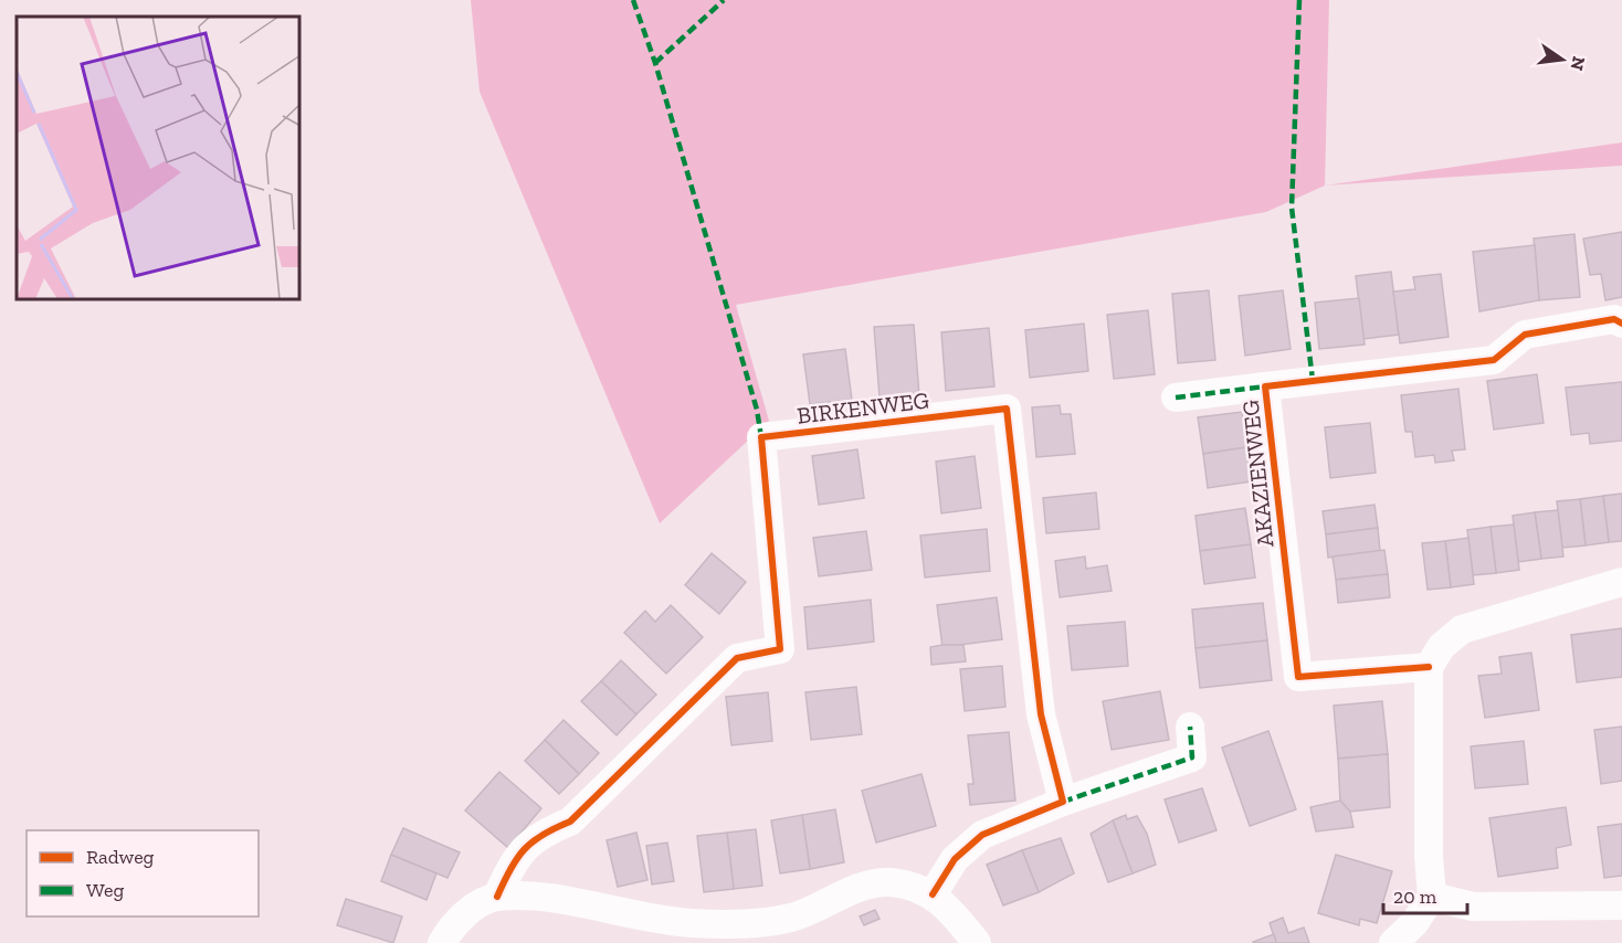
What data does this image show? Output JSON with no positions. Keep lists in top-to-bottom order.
{
  "streets": {
    "street": ["BIRKENWEG", "AKAZIENWEG"]
  },
  "legend": ["Radweg", "Weg"],
  "scale_bar": "20 m",
  "north": "right"
}
